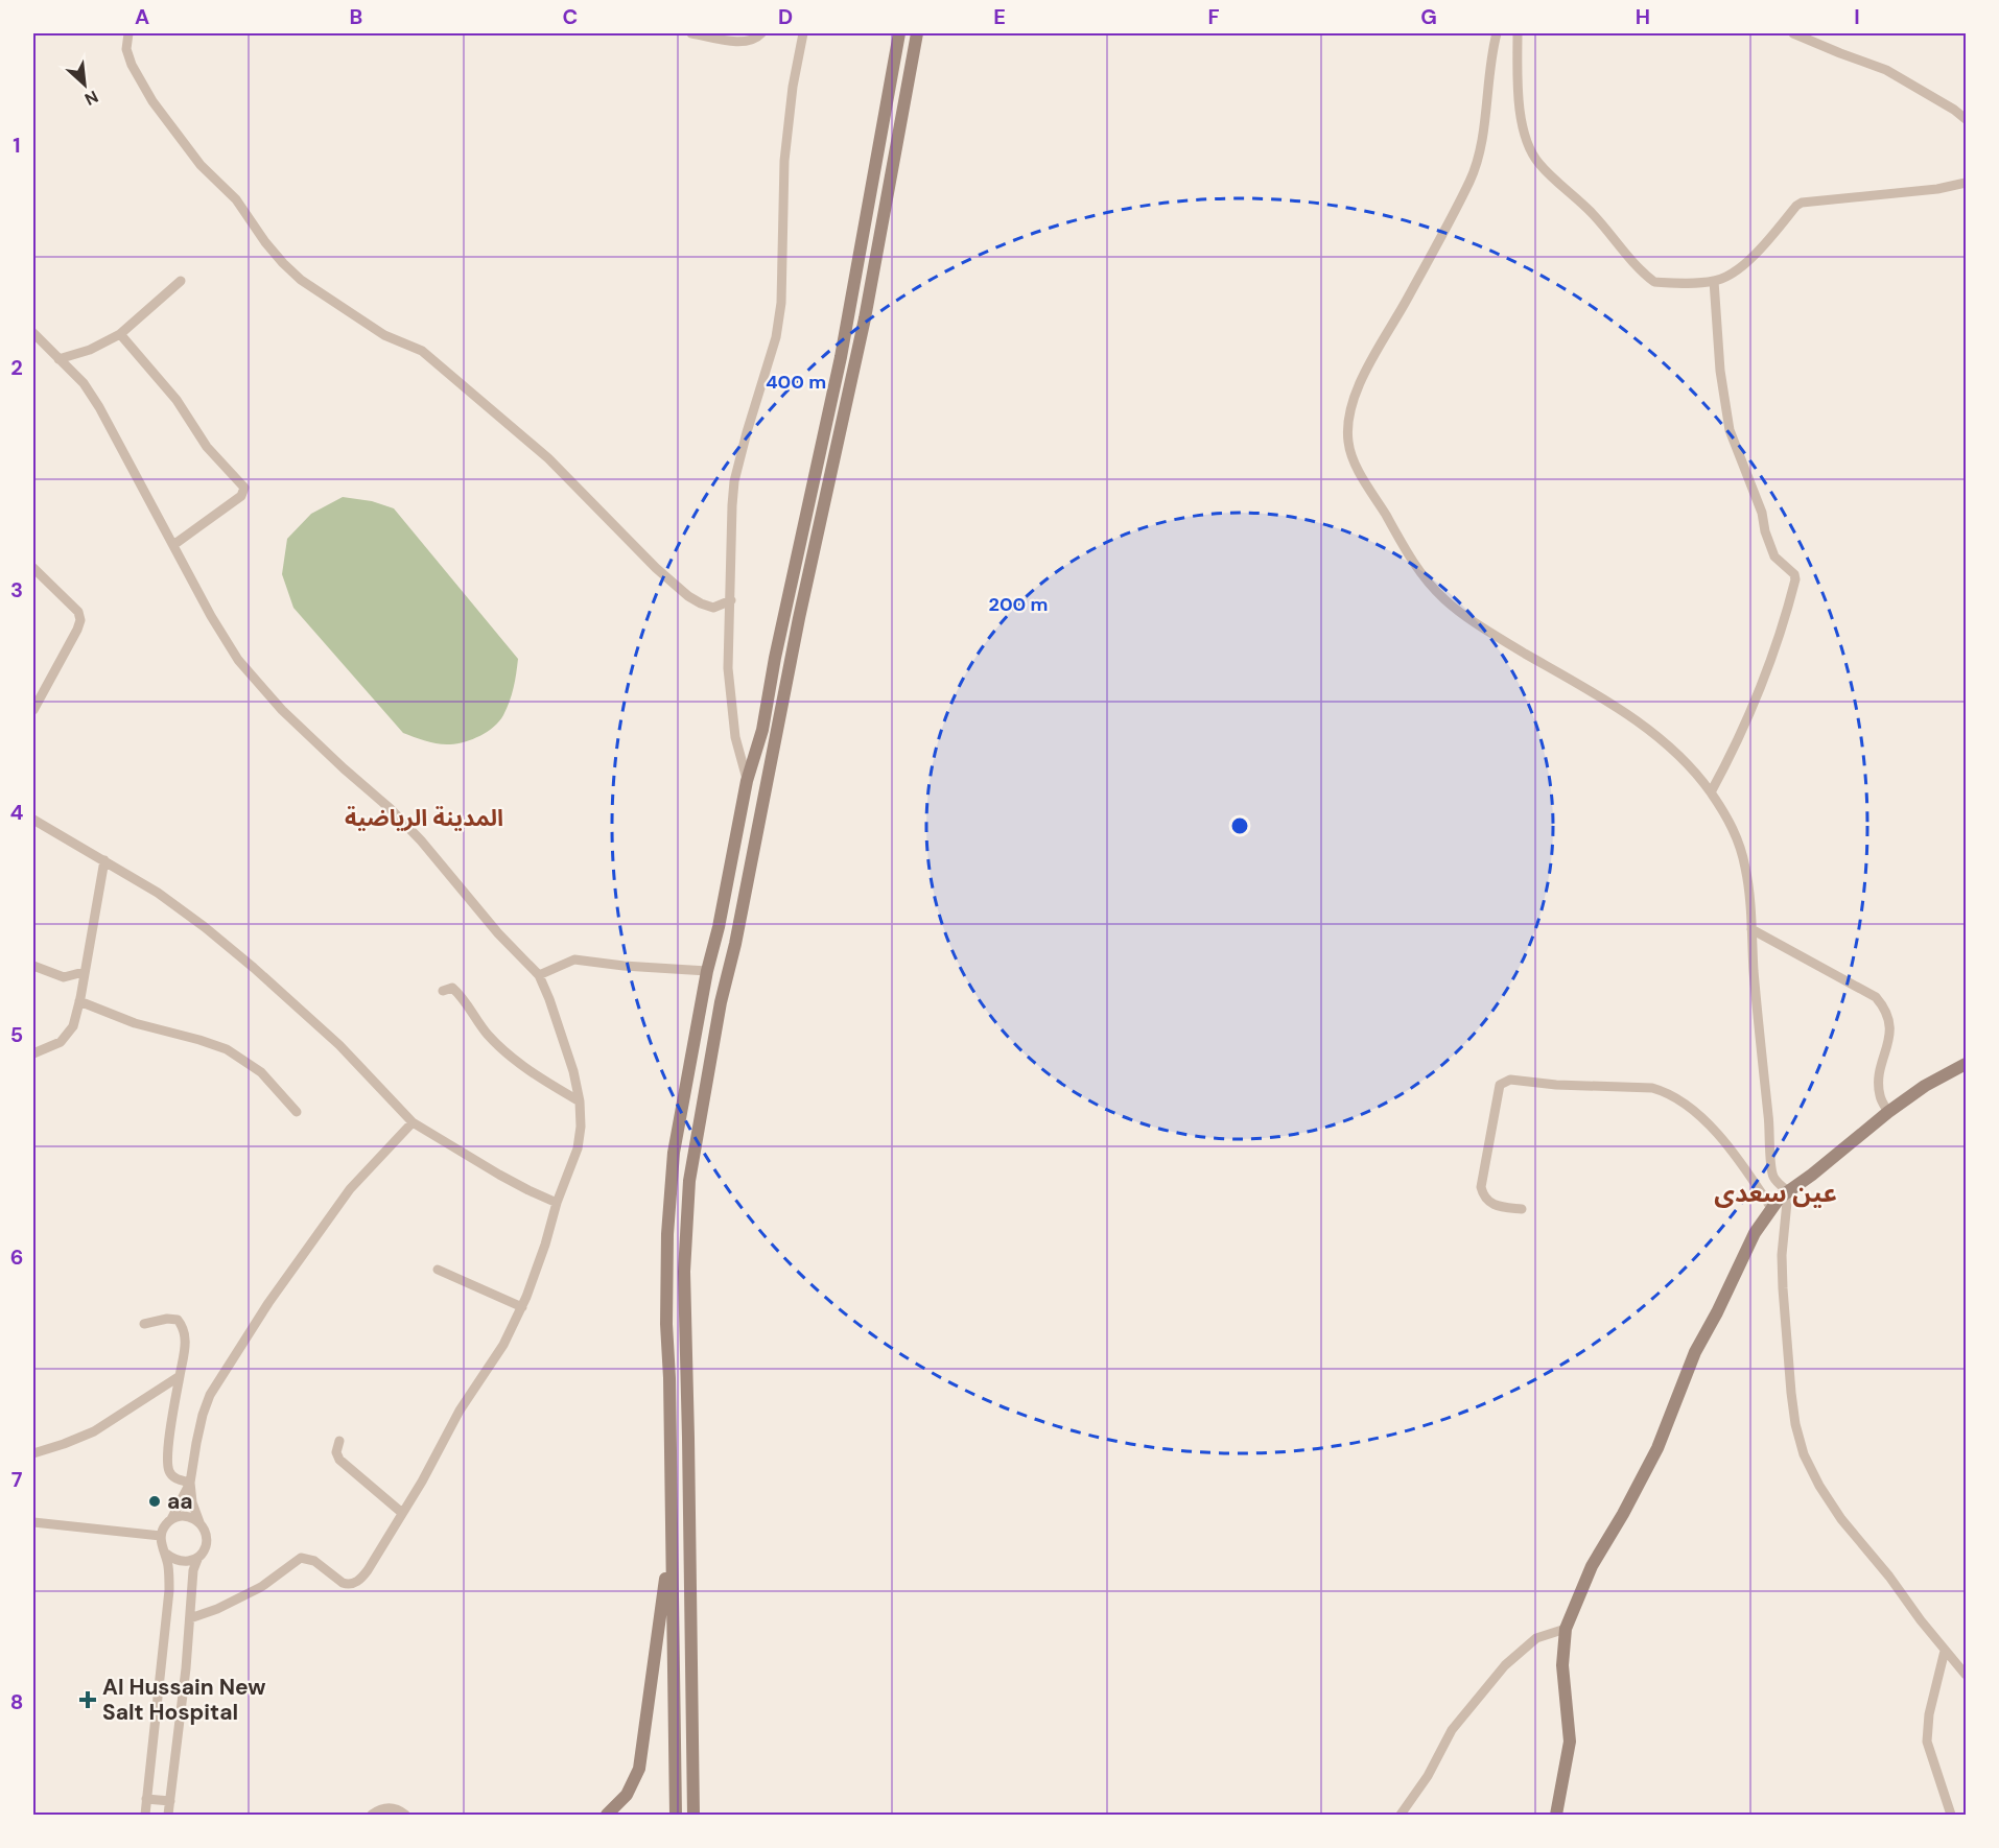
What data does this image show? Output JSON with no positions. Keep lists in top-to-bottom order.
{
  "districts": ["المدينة الرياضية", "عين سعدى"],
  "places": {
    "other": ["aa"],
    "health": ["Al Hussain New Salt Hospital"]
  },
  "north": "bottom right",
  "grid": {
    "columns": [
      "A",
      "B",
      "C",
      "D",
      "E",
      "F",
      "G",
      "H",
      "I"
    ],
    "rows": [
      "1",
      "2",
      "3",
      "4",
      "5",
      "6",
      "7",
      "8"
    ]
  },
  "rings": ["400 m", "200 m"]
}
